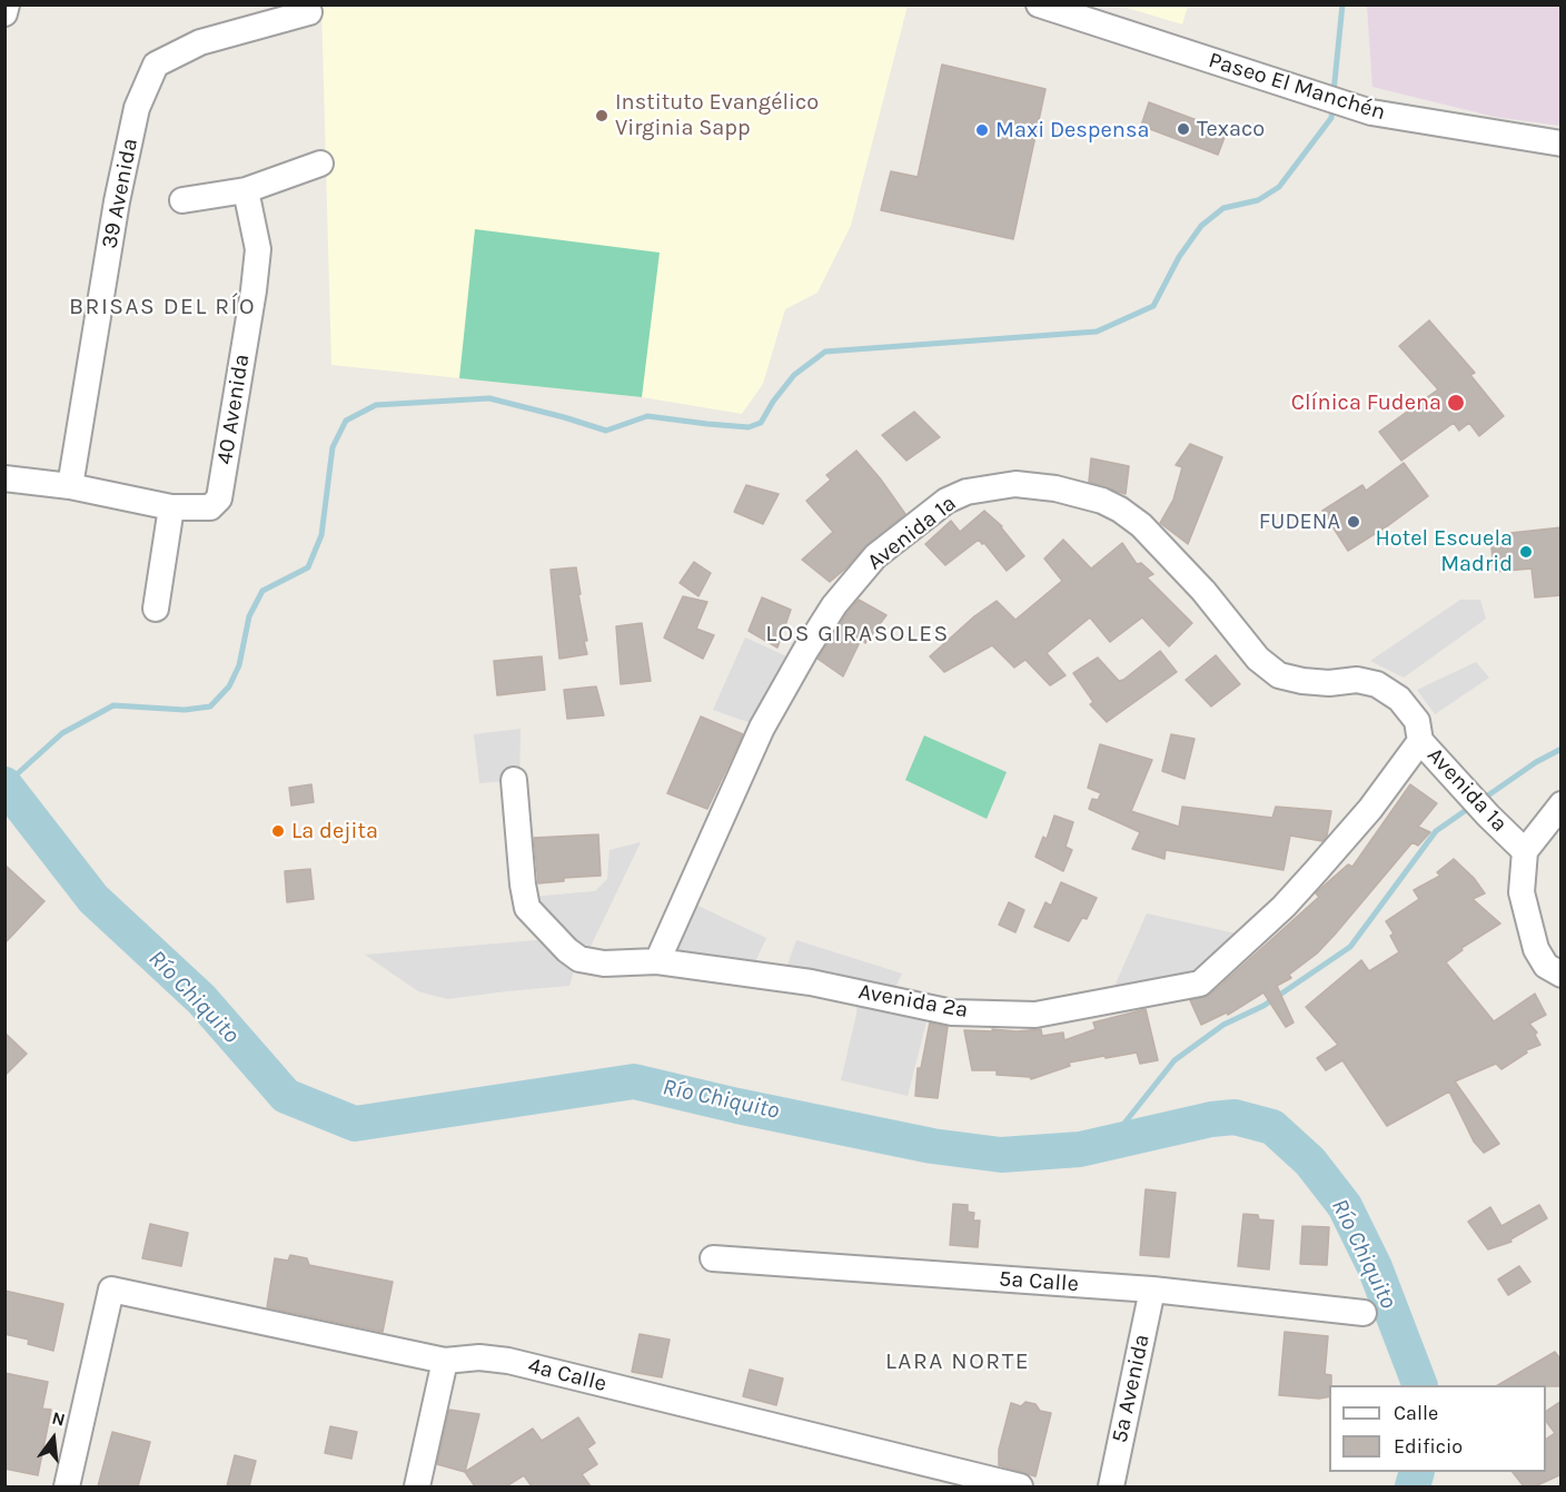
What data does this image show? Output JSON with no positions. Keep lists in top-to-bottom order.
{
  "streets": {
    "street": [
      "Paseo El Manchén",
      "39 Avenida",
      "40 Avenida",
      "Avenida 1a",
      "Avenida 2a",
      "5a Calle",
      "4a Calle",
      "5a Avenida"
    ]
  },
  "crossings": [
    ["Avenida 1a", "Avenida 2a"],
    ["5a Calle", "5a Avenida"]
  ],
  "districts": ["BRISAS DEL RÍO", "LOS GIRASOLES", "LARA NORTE"],
  "water": ["Río Chiquito"],
  "places": [
    "Instituto Evangélico Virginia Sapp",
    "Texaco",
    "Maxi Despensa",
    "Clínica Fudena",
    "FUDENA",
    "Hotel Escuela Madrid",
    "La dejita"
  ],
  "legend": ["Calle", "Edificio"],
  "north": "top"
}
